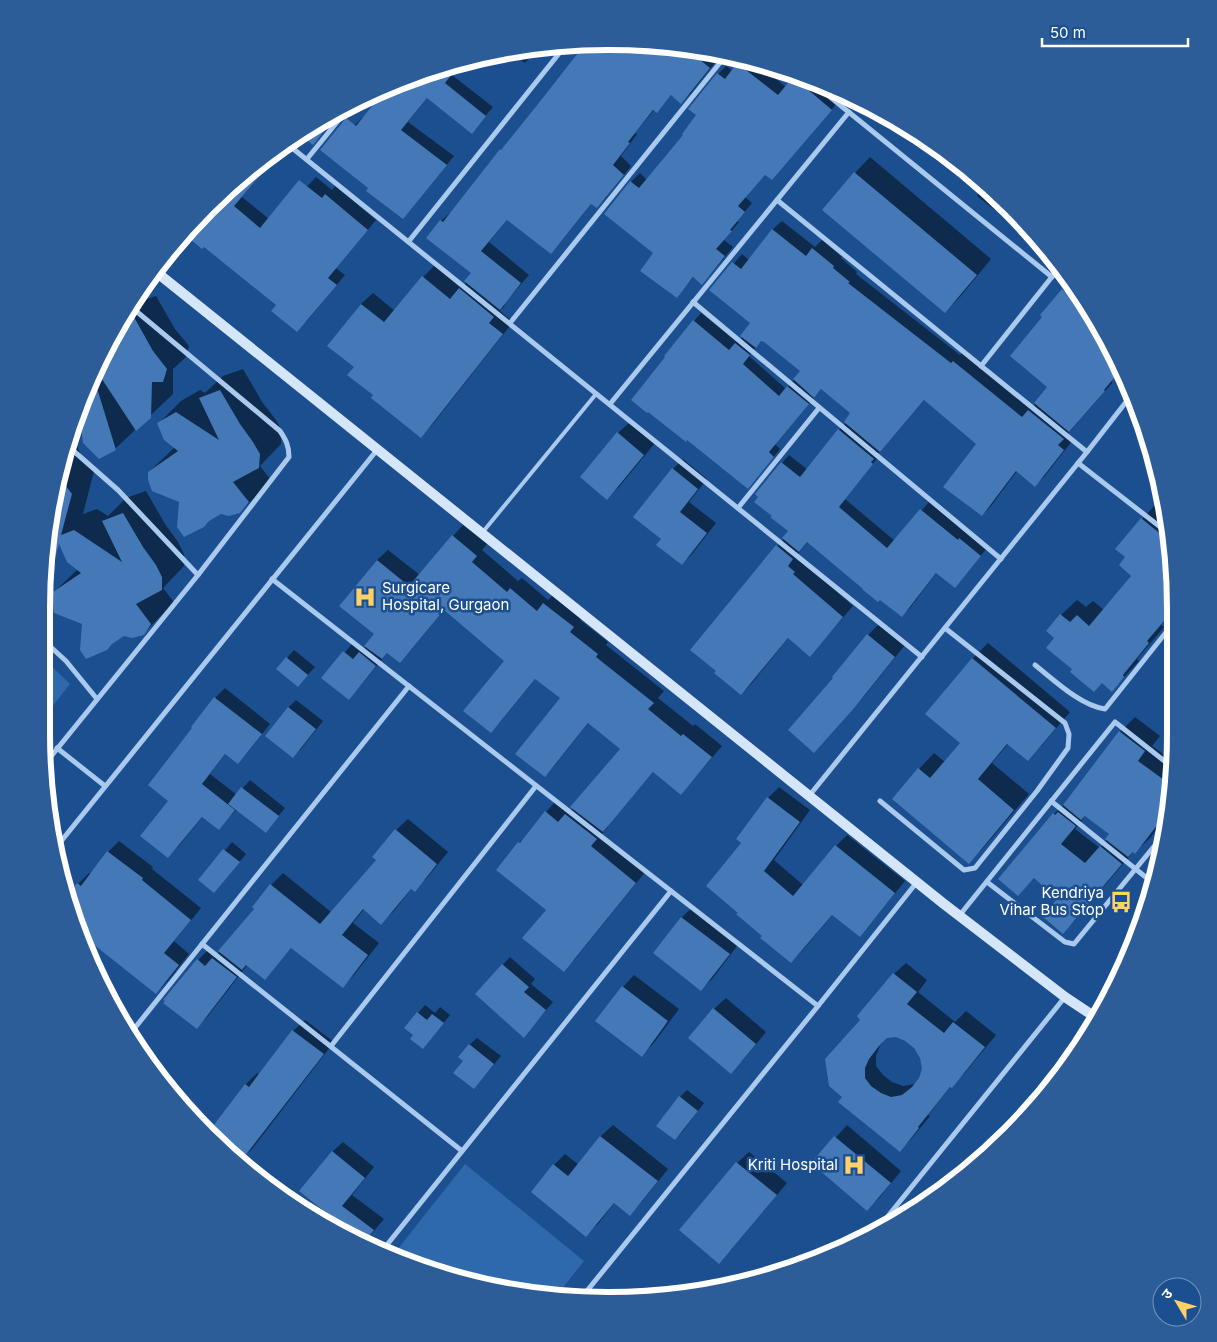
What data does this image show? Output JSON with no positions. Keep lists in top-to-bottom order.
{
  "places": {
    "hospital": ["Surgicare Hospital, Gurgaon", "Kriti Hospital"],
    "bus stop": ["Kendriya Vihar Bus Stop"]
  },
  "scale_bar": "50 m",
  "north": "top left"
}
